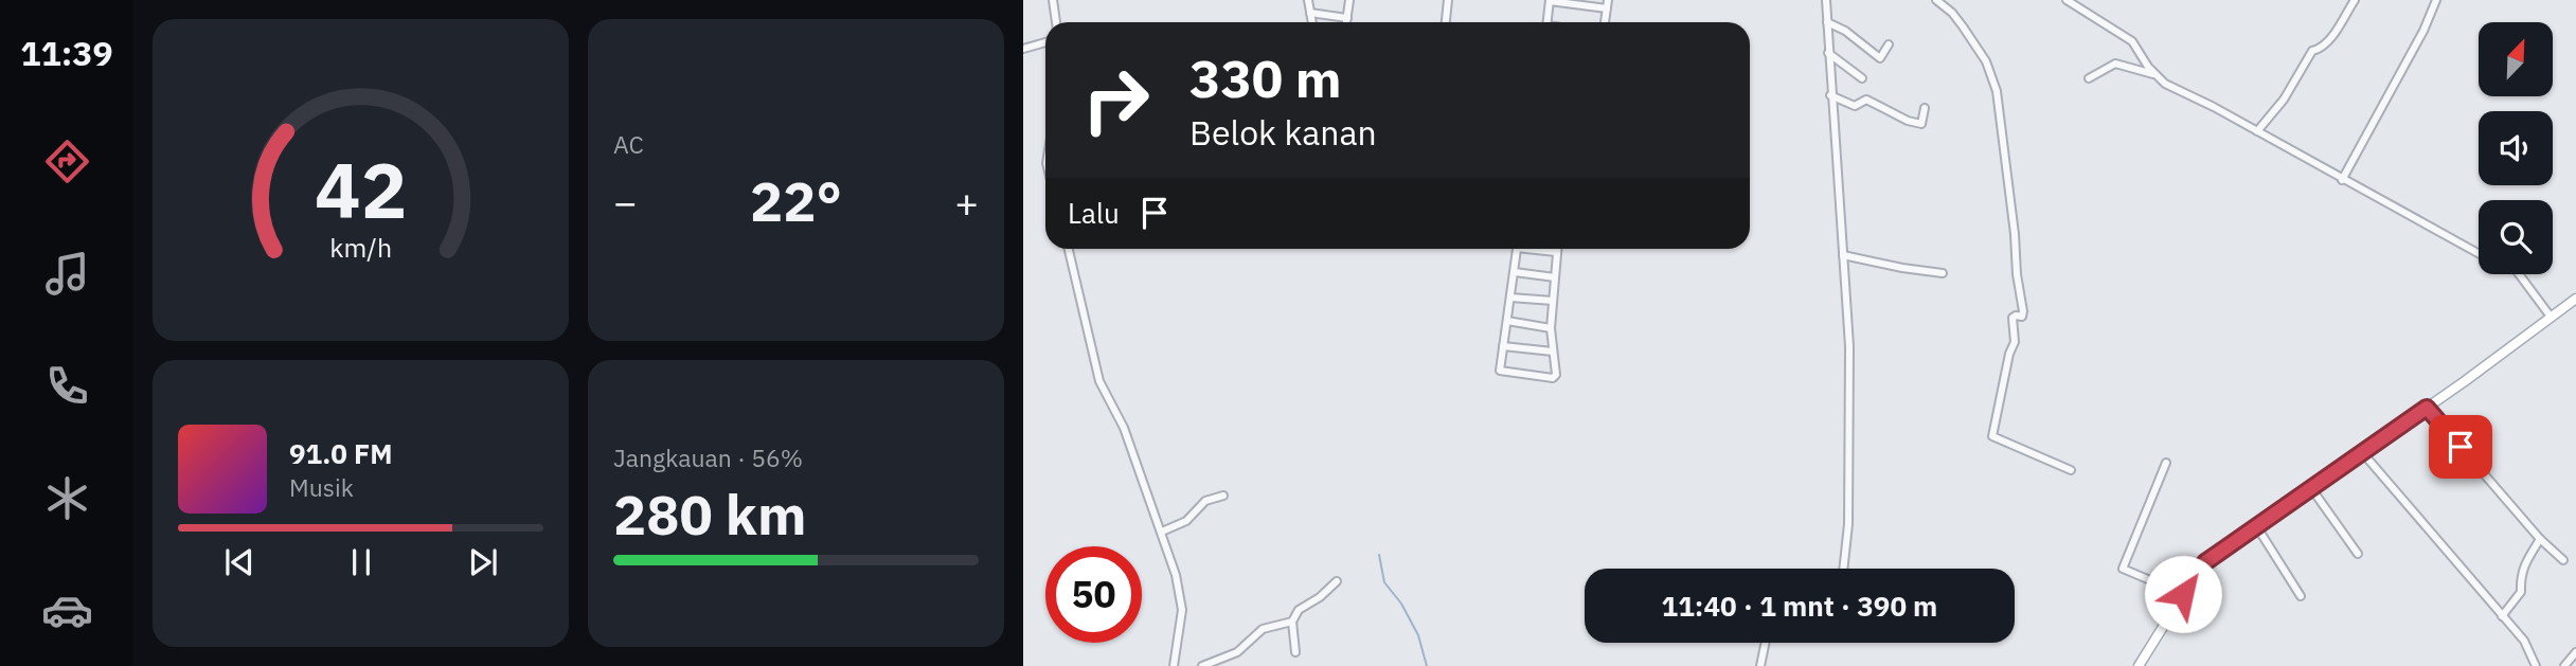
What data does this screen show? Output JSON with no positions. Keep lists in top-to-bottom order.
{
  "north": "top right",
  "page": {
    "tabs": "11:39",
    "tile": [
      "AC",
      ["Jangkauan · 56%", "280 km"]
    ],
    "turn": ["330 m", "Belok kanan"],
    "heat": ["−", "22°", "+"],
    "then": "Lalu",
    "song": ["91.0 FM", "Musik"],
    "limit": "50",
    "trip": "11:40 · 1 mnt · 390 m",
    "gauge": ["42", "km/h"]
  }
}
